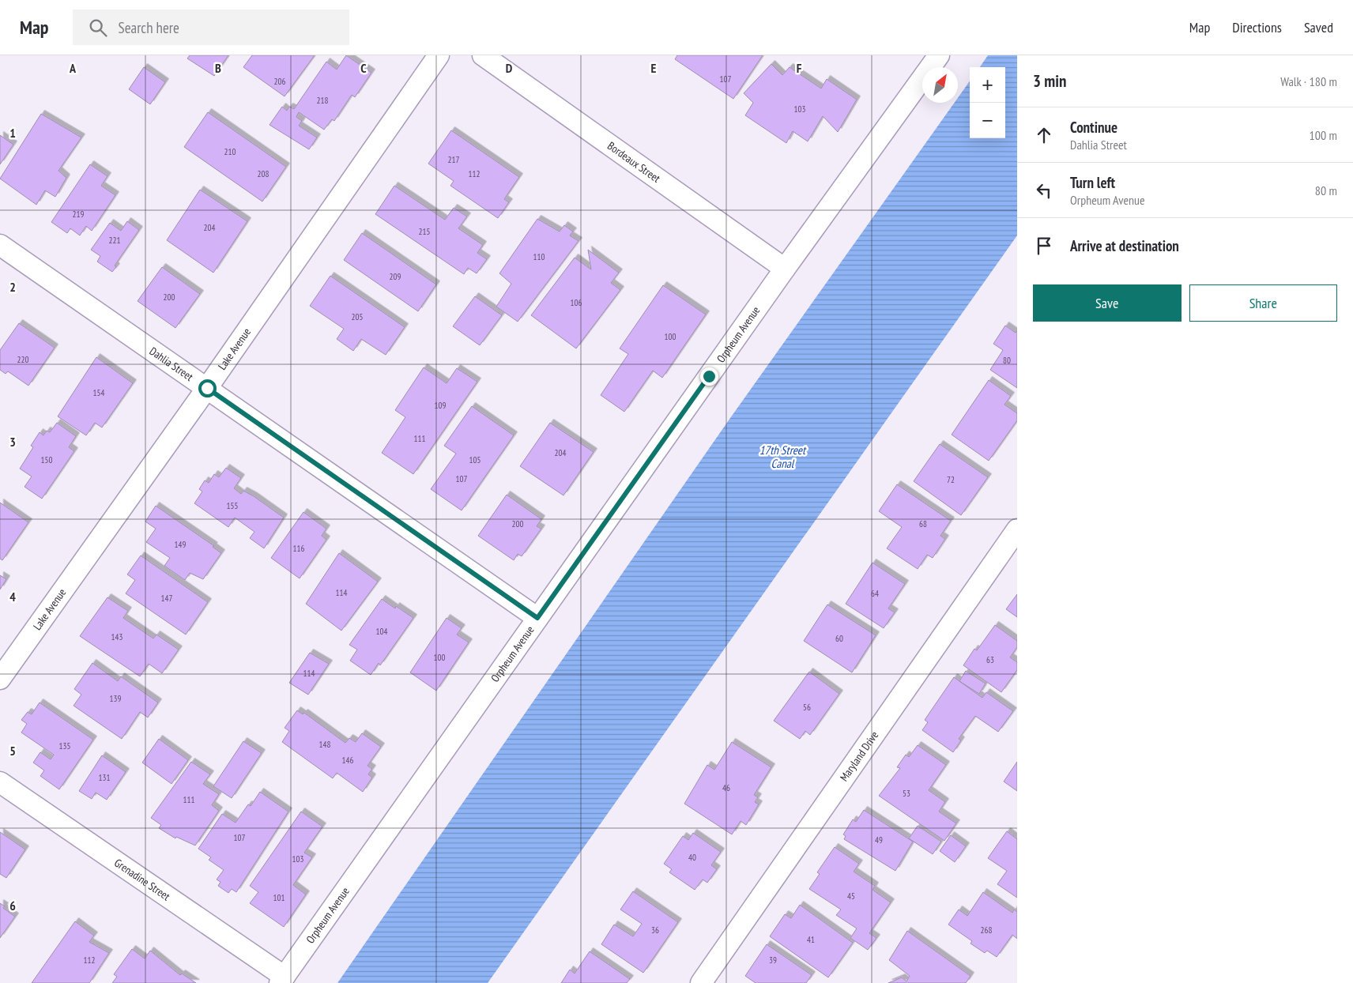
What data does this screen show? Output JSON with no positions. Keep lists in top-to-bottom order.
{
  "streets": {
    "street": [
      "Bordeaux Street",
      "Orpheum Avenue",
      "Lake Avenue",
      "Dahlia Street",
      "Maryland Drive",
      "Grenadine Street"
    ]
  },
  "crossings": [
    ["Bordeaux Street", "Orpheum Avenue"],
    ["Orpheum Avenue", "Dahlia Street"],
    ["Orpheum Avenue", "Grenadine Street"],
    ["Lake Avenue", "Dahlia Street"]
  ],
  "water": ["17th Street Canal"],
  "house_numbers": [
    "107",
    "206",
    "218",
    "103",
    "210",
    "217",
    "208",
    "112",
    "219",
    "204",
    "215",
    "221",
    "110",
    "209",
    "200",
    "106",
    "205",
    "100",
    "220",
    "80",
    "154",
    "109",
    "111",
    "204",
    "150",
    "105",
    "107",
    "72",
    "155",
    "200",
    "68",
    "149",
    "116",
    "114",
    "64",
    "147",
    "104",
    "143",
    "60",
    "100",
    "63",
    "114",
    "139",
    "56",
    "148",
    "135",
    "146",
    "131",
    "46",
    "53",
    "111",
    "107",
    "49",
    "40",
    "103",
    "45",
    "101",
    "36",
    "268",
    "41",
    "112",
    "39"
  ],
  "north": "top right",
  "page": {
    "header": "Map",
    "search": "Search here",
    "nav": ["Map", "Directions", "Saved"],
    "heading": ["3 min", "Walk · 180 m"],
    "map_buttons": ["+", "−"],
    "list": [
      ["Continue", "Dahlia Street", "100 m"],
      ["Turn left", "Orpheum Avenue", "80 m"],
      "Arrive at destination"
    ],
    "buttons": ["Save", "Share"]
  },
  "grid": {
    "columns": [
      "A",
      "B",
      "C",
      "D",
      "E",
      "F"
    ],
    "rows": [
      "1",
      "2",
      "3",
      "4",
      "5",
      "6"
    ]
  }
}
